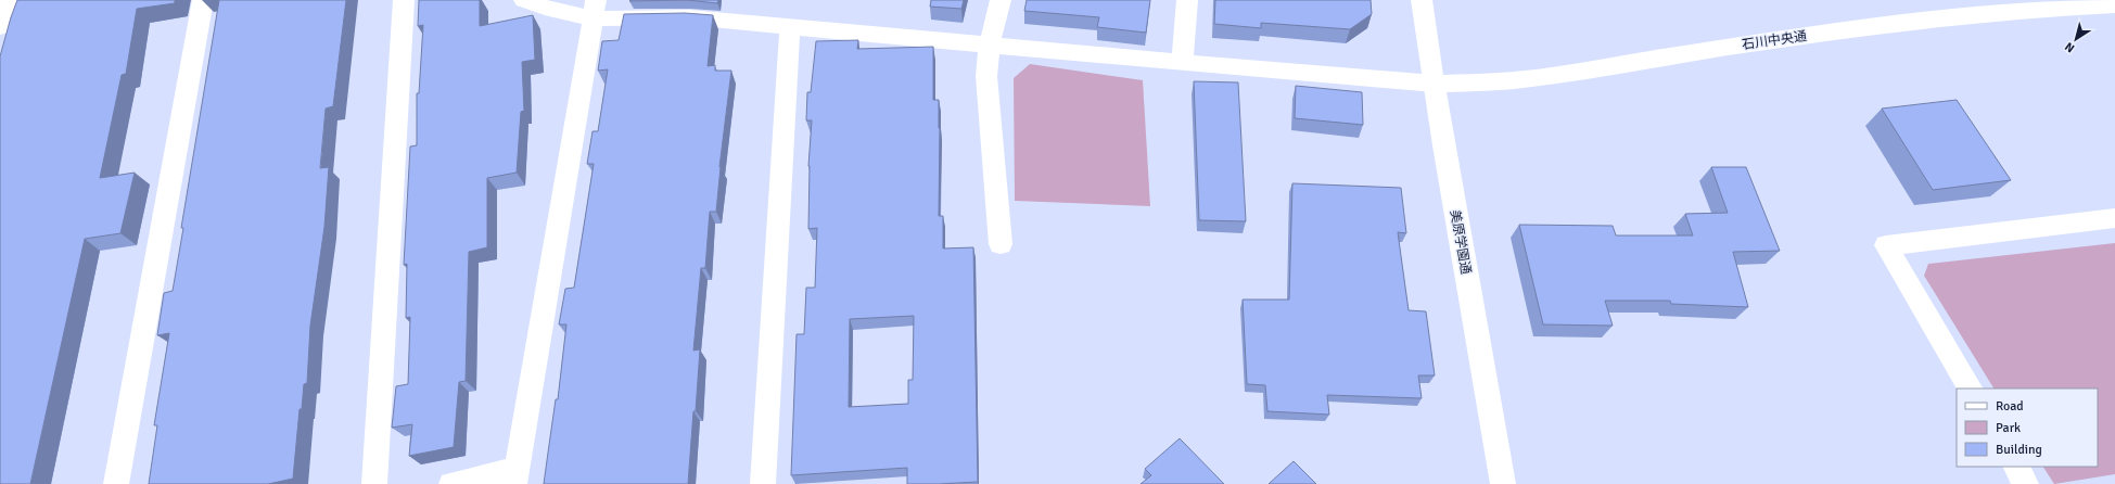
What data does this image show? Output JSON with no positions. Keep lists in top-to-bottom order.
{
  "streets": {
    "street": ["石川中央通", "美原学園通"]
  },
  "crossings": [
    ["石川中央通", "美原学園通"]
  ],
  "legend": ["Road", "Park", "Building"],
  "north": "bottom left"
}
